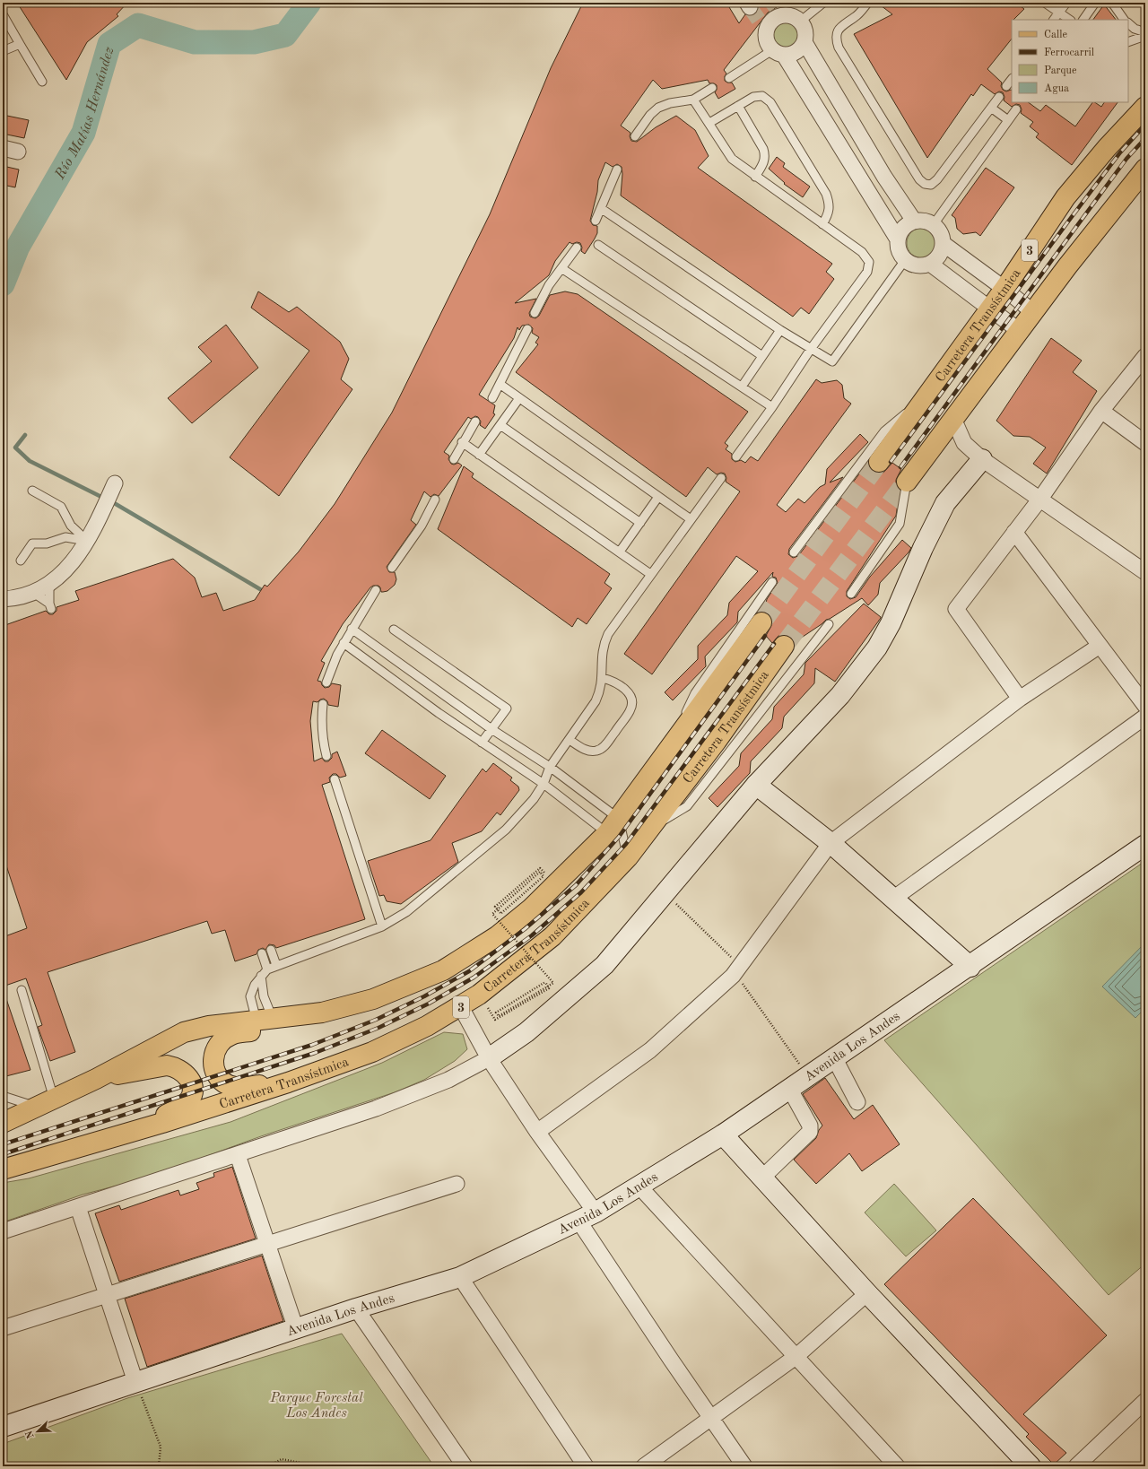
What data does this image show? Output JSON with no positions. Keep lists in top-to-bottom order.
{
  "streets": {
    "main road": ["3", "Carretera Transístmica"],
    "street": ["Avenida Los Andes"]
  },
  "water": ["Río Matías Hernández"],
  "parks": ["Parque Forestal Los Andes"],
  "legend": [
    "Calle",
    "Ferrocarril",
    "Parque",
    "Agua"
  ],
  "north": "bottom left"
}
